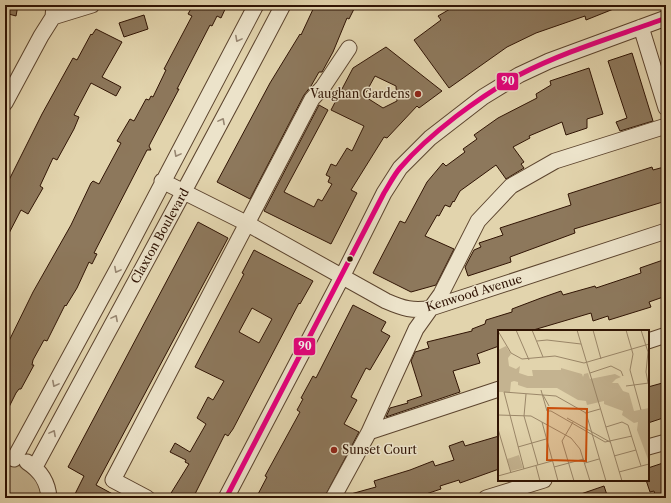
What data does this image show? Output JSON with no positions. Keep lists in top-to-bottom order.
{
  "streets": {
    "street": ["Claxton Boulevard", "Kenwood Avenue"]
  },
  "crossings": [
    ["Claxton Boulevard", "Kenwood Avenue"]
  ],
  "places": ["Vaughan Gardens", "Sunset Court"],
  "lines": ["transit line 90"]
}
